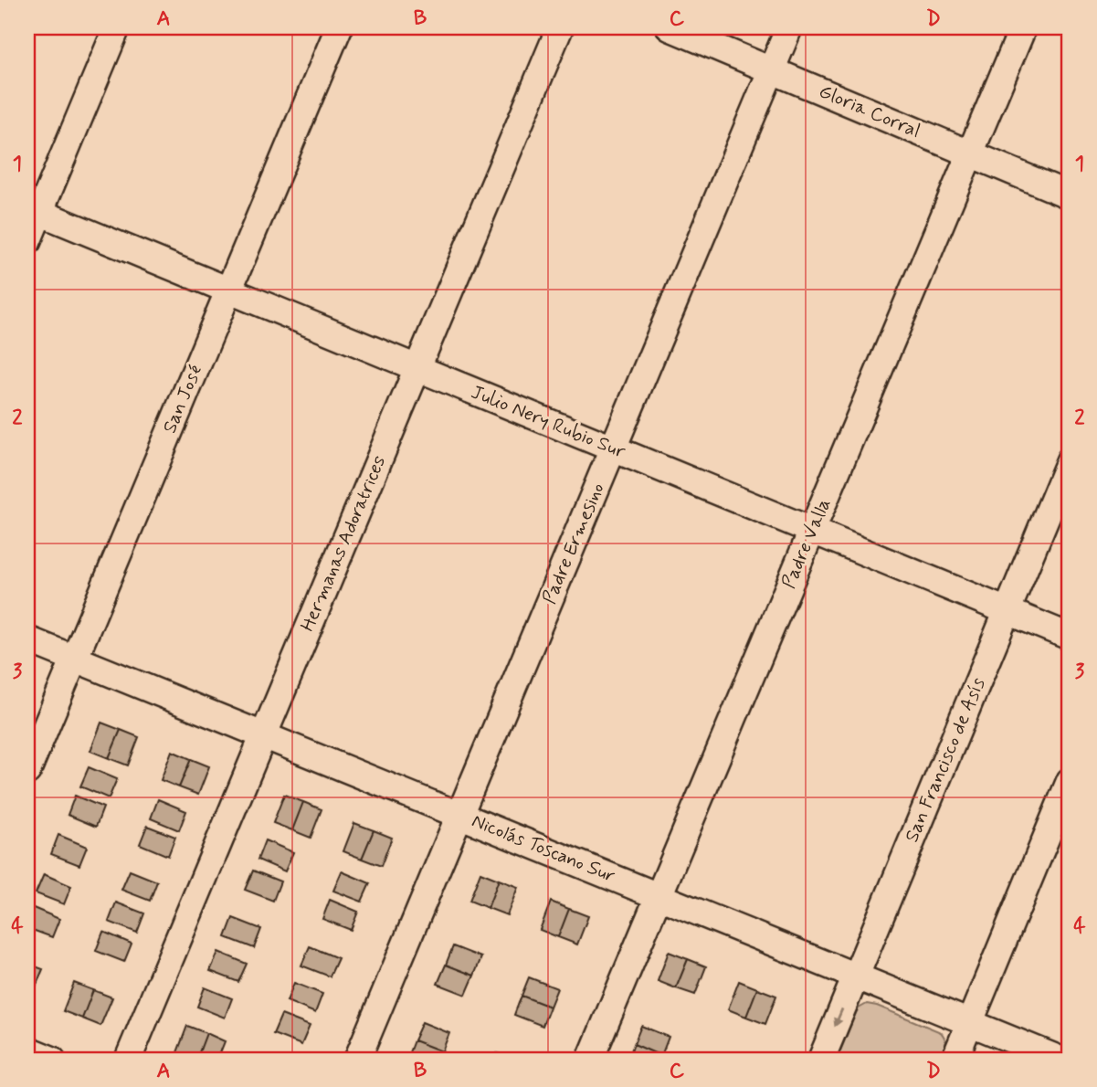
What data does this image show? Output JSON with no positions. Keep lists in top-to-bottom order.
{
  "streets": {
    "street": [
      "Gloria Corral",
      "San José",
      "Julio Nery Rubio Sur",
      "Hermanas Adoratrices",
      "Padre Ermesino",
      "Padre Valla",
      "San Francisco de Asís",
      "Nicolás Toscano Sur"
    ]
  },
  "crossings": [
    ["Gloria Corral", "Padre Ermesino"],
    ["Gloria Corral", "Padre Valla"],
    ["San José", "Julio Nery Rubio Sur"],
    ["San José", "Nicolás Toscano Sur"],
    ["Julio Nery Rubio Sur", "Hermanas Adoratrices"],
    ["Julio Nery Rubio Sur", "Padre Ermesino"],
    ["Julio Nery Rubio Sur", "Padre Valla"],
    ["Julio Nery Rubio Sur", "San Francisco de Asís"],
    ["Hermanas Adoratrices", "Nicolás Toscano Sur"],
    ["Padre Ermesino", "Nicolás Toscano Sur"],
    ["Padre Valla", "Nicolás Toscano Sur"],
    ["San Francisco de Asís", "Nicolás Toscano Sur"]
  ],
  "grid": {
    "columns": [
      "A",
      "B",
      "C",
      "D"
    ],
    "rows": [
      "1",
      "2",
      "3",
      "4"
    ]
  }
}
